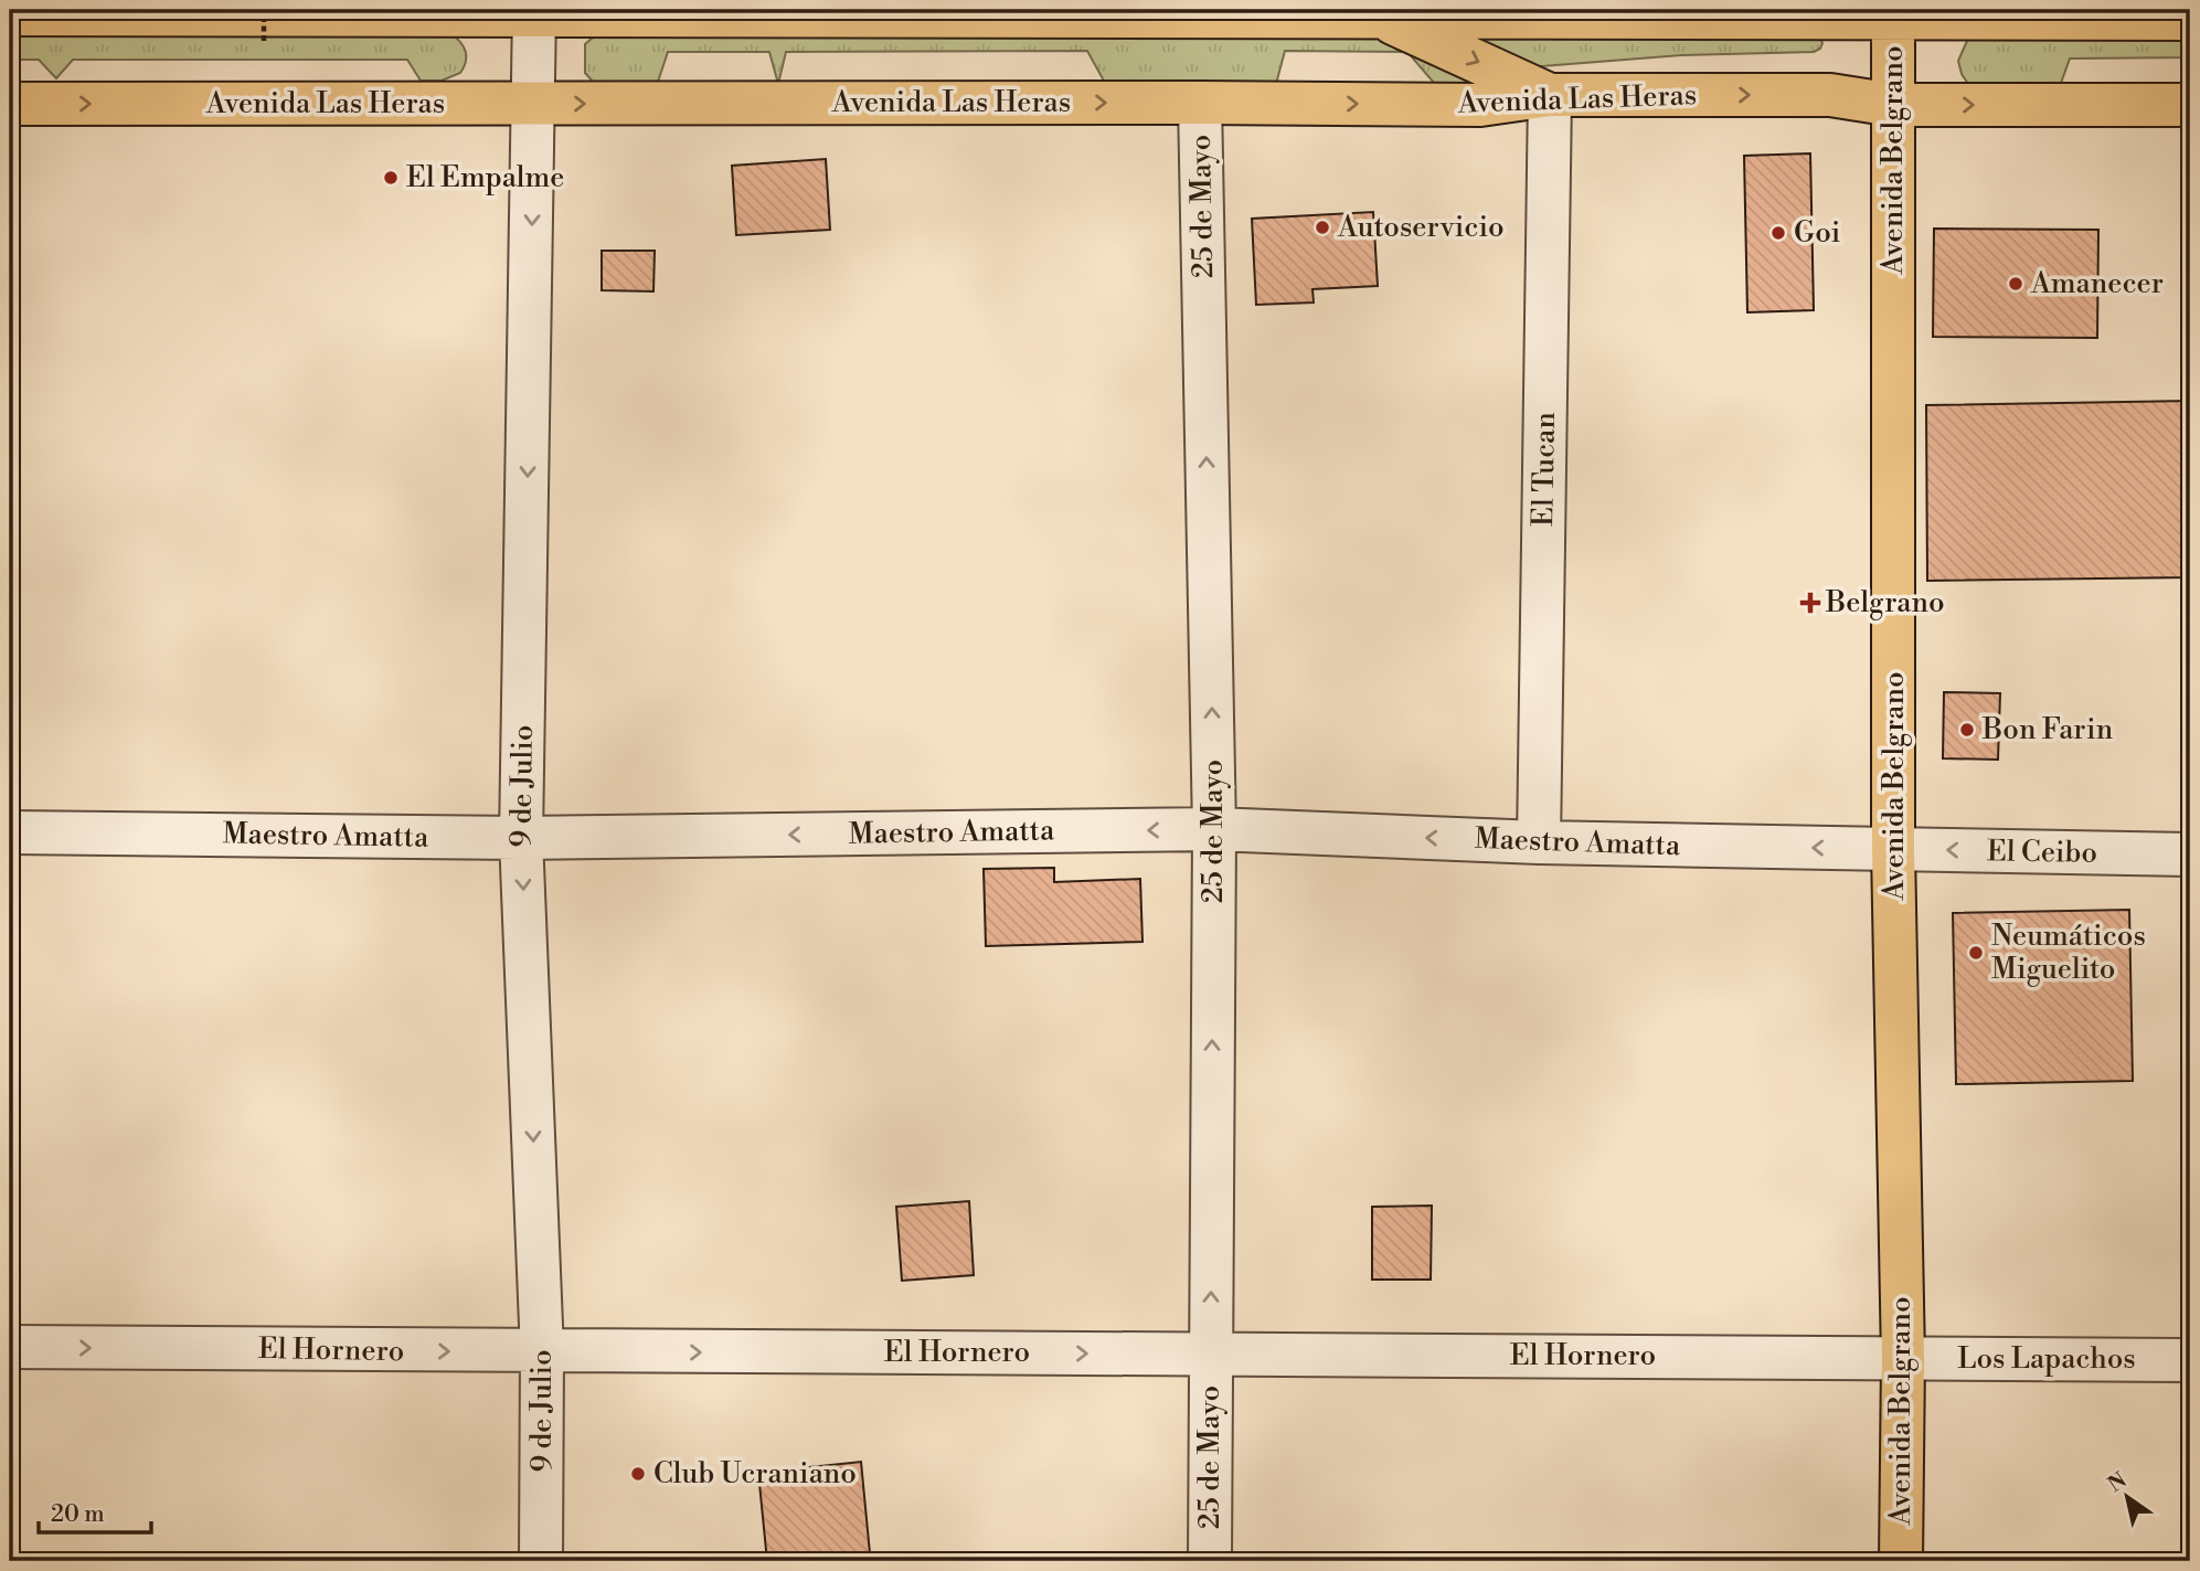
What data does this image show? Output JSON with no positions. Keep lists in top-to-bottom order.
{
  "streets": {
    "main road": ["Avenida Las Heras", "Avenida Belgrano"],
    "street": [
      "25 de Mayo",
      "El Tucan",
      "9 de Julio",
      "Maestro Amatta",
      "El Ceibo",
      "El Hornero",
      "Los Lapachos"
    ]
  },
  "crossings": [
    ["Avenida Las Heras", "Avenida Belgrano"],
    ["Avenida Las Heras", "25 de Mayo"],
    ["Avenida Las Heras", "El Tucan"],
    ["Avenida Las Heras", "9 de Julio"],
    ["Avenida Belgrano", "Maestro Amatta"],
    ["Avenida Belgrano", "El Ceibo"],
    ["Avenida Belgrano", "El Hornero"],
    ["Avenida Belgrano", "Los Lapachos"],
    ["25 de Mayo", "Maestro Amatta"],
    ["25 de Mayo", "El Hornero"],
    ["El Tucan", "Maestro Amatta"],
    ["9 de Julio", "Maestro Amatta"],
    ["9 de Julio", "El Hornero"],
    ["Maestro Amatta", "El Ceibo"],
    ["El Hornero", "Los Lapachos"]
  ],
  "one_way": [
    "25 de Mayo",
    "9 de Julio",
    "Maestro Amatta",
    "El Ceibo",
    "El Hornero"
  ],
  "places": {
    "other": [
      "El Empalme",
      "Autoservicio",
      "Goi",
      "Amanecer",
      "Bon Farin",
      "Neumáticos Miguelito",
      "Club Ucraniano"
    ],
    "health": ["Belgrano"]
  },
  "scale_bar": "20 m",
  "north": "top left"
}
